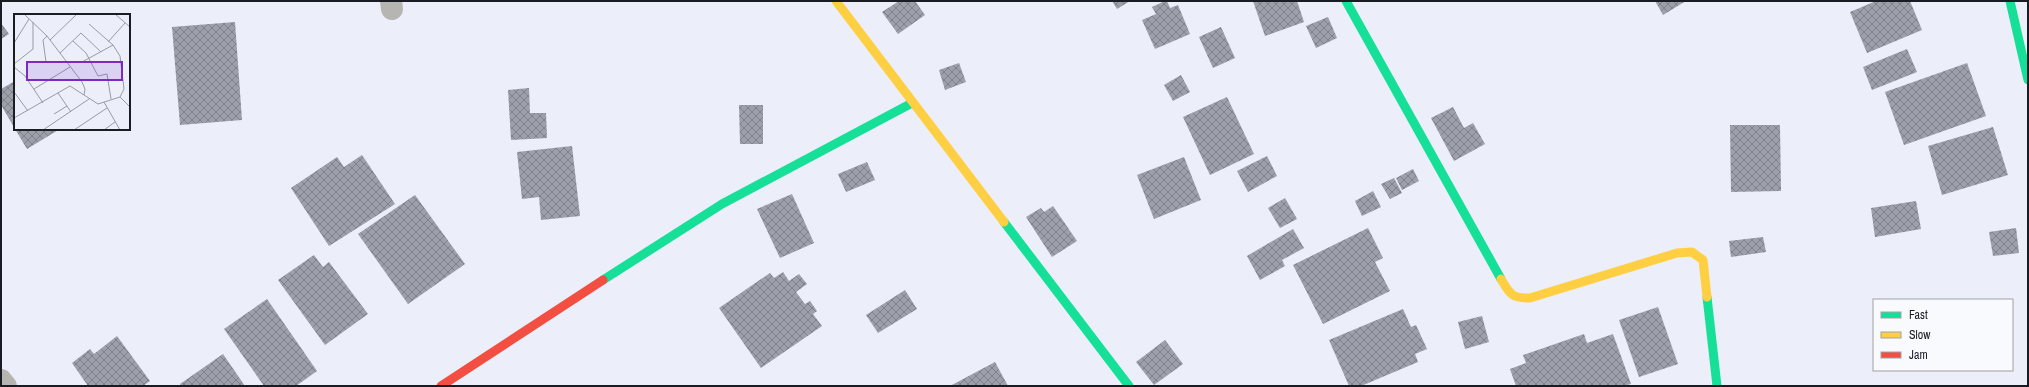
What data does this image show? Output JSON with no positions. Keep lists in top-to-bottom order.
{
  "legend": ["Fast", "Slow", "Jam"]
}
